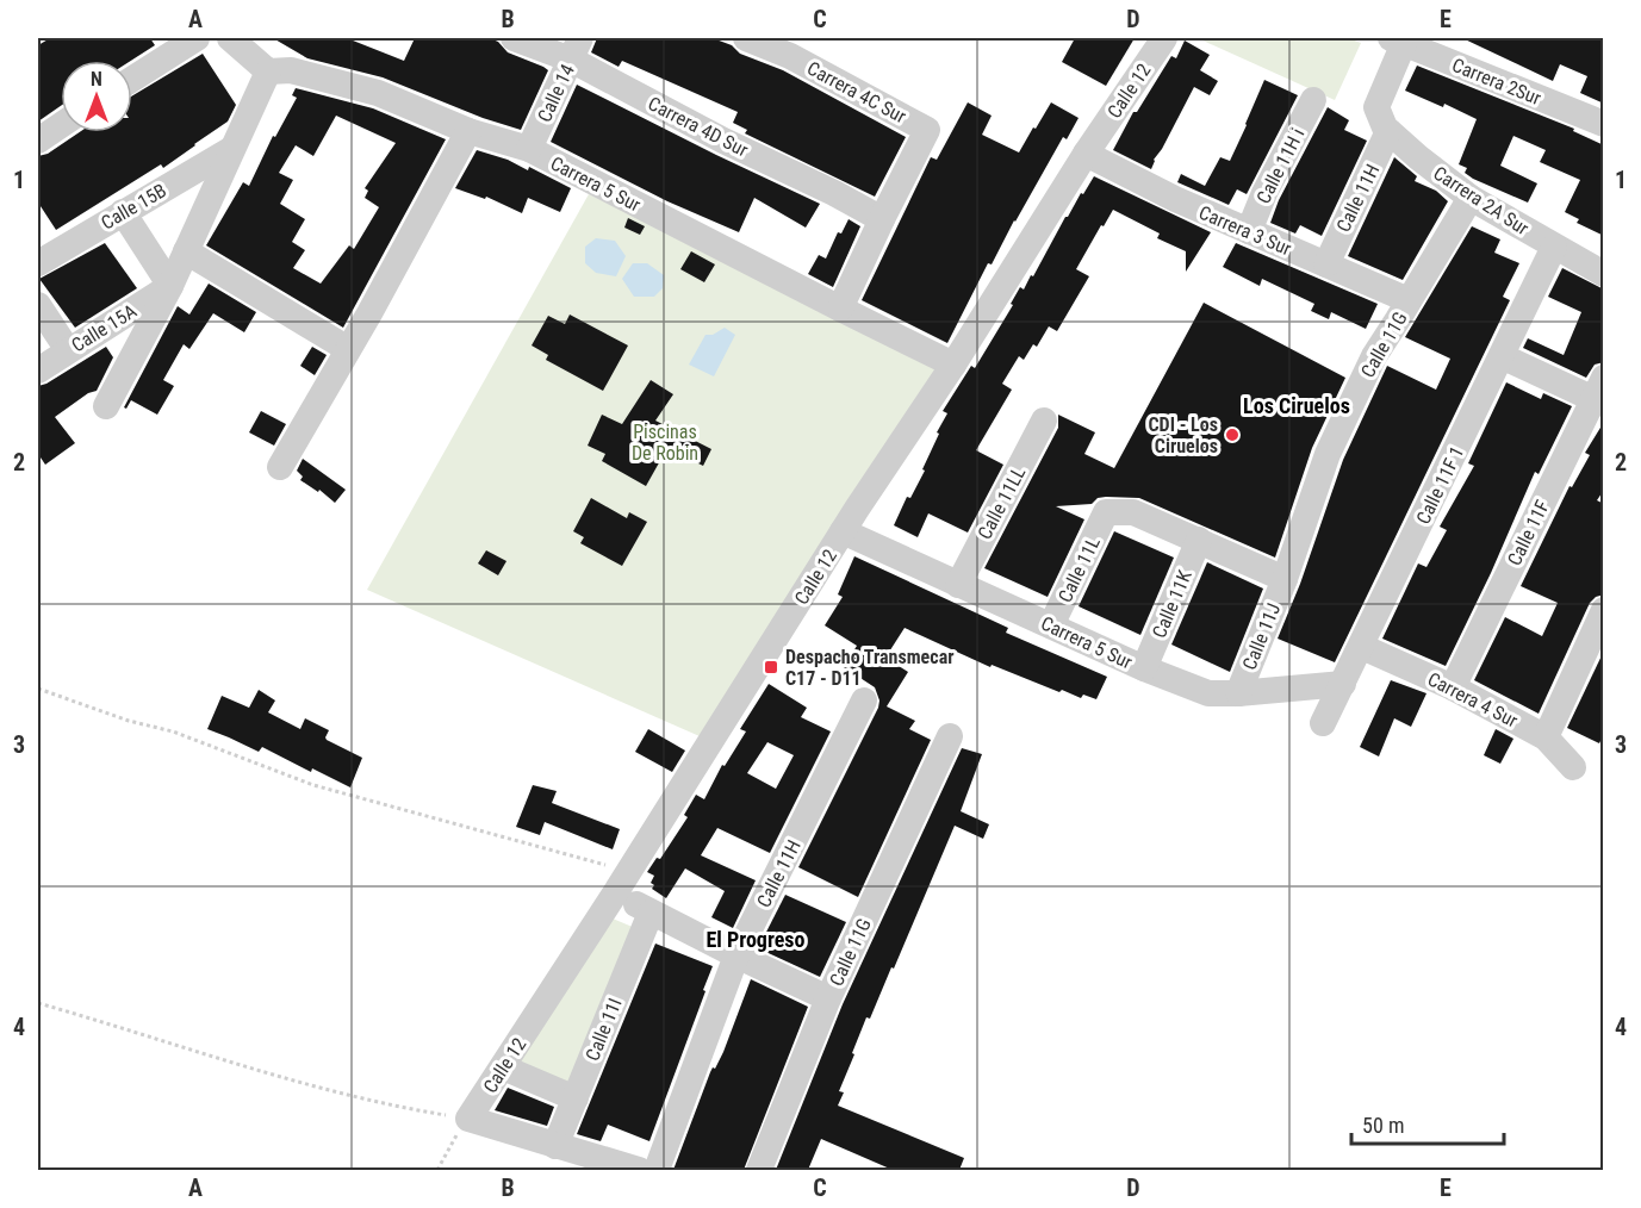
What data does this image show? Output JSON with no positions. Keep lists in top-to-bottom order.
{
  "streets": {
    "street": [
      "Carrera 2Sur",
      "Calle 12",
      "Carrera 4C Sur",
      "Calle 14",
      "Carrera 4D Sur",
      "Calle 11H i",
      "Carrera 5 Sur",
      "Calle 11H",
      "Carrera 2A Sur",
      "Calle 15B",
      "Carrera 3 Sur",
      "Calle 15A",
      "Calle 11G",
      "Calle 11F 1",
      "Calle 11LL",
      "Calle 11F",
      "Calle 11L",
      "Calle 11K",
      "Calle 11J",
      "Carrera 4 Sur",
      "Calle 11I"
    ]
  },
  "crossings": [
    ["Carrera 2Sur", "Calle 11H"],
    ["Calle 12", "Carrera 5 Sur"],
    ["Calle 12", "Carrera 3 Sur"],
    ["Carrera 4C Sur", "Carrera 4D Sur"],
    ["Calle 14", "Carrera 4D Sur"],
    ["Calle 14", "Carrera 5 Sur"],
    ["Calle 11H i", "Carrera 3 Sur"],
    ["Carrera 5 Sur", "Calle 11F 1"],
    ["Carrera 5 Sur", "Calle 11LL"],
    ["Carrera 5 Sur", "Calle 11L"],
    ["Carrera 5 Sur", "Calle 11K"],
    ["Carrera 5 Sur", "Calle 11J"],
    ["Calle 11H", "Carrera 2A Sur"],
    ["Calle 11H", "Carrera 3 Sur"],
    ["Carrera 2A Sur", "Calle 11G"],
    ["Carrera 2A Sur", "Calle 11F 1"],
    ["Carrera 3 Sur", "Calle 11G"],
    ["Calle 11G", "Calle 11J"],
    ["Calle 11F 1", "Carrera 4 Sur"],
    ["Calle 11F", "Carrera 4 Sur"],
    ["Calle 11L", "Calle 11K"]
  ],
  "districts": ["Los Ciruelos", "El Progreso"],
  "parks": ["Piscinas De Robin"],
  "places": {
    "other": ["CDI - Los Ciruelos"],
    "transit": ["Despacho Transmecar C17 - D11"]
  },
  "scale_bar": "50 m",
  "north": "top",
  "grid": {
    "columns": [
      "A",
      "B",
      "C",
      "D",
      "E"
    ],
    "rows": [
      "1",
      "2",
      "3",
      "4"
    ]
  }
}
